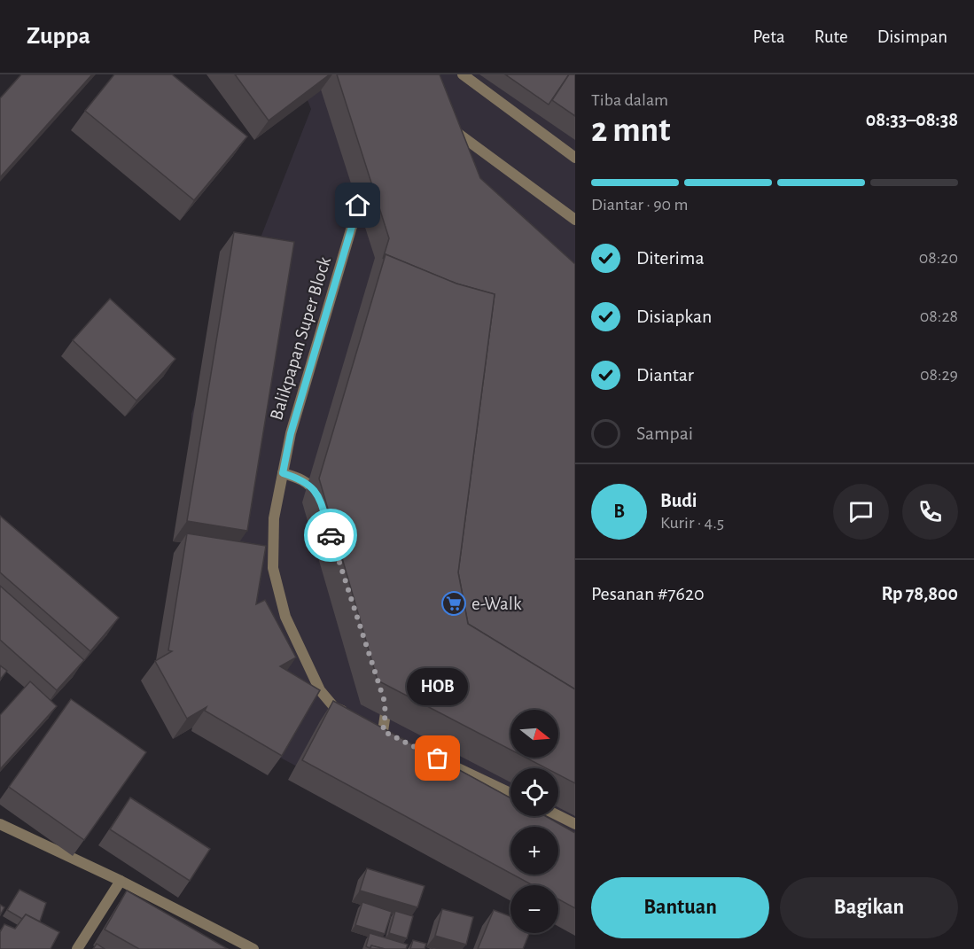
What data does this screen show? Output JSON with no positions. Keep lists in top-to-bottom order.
{
  "streets": {
    "street": ["Balikpapan Super Block"]
  },
  "places": {
    "supermarket": ["e-Walk"],
    "other": ["HOB"]
  },
  "north": "right",
  "page": {
    "header": "Zuppa",
    "nav": ["Peta", "Rute", "Disimpan"],
    "heading": ["2 mnt", "Tiba dalam", "08:33–08:38"],
    "panel": [
      "Budi",
      "Kurir · 4.5",
      "Pesanan #7620",
      "Rp 78,800"
    ],
    "bar": "Diantar · 90 m",
    "list": [
      ["Diterima", "08:20"],
      ["Disiapkan", "08:28"],
      ["Diantar", "08:29"],
      "Sampai"
    ],
    "round": "B",
    "bubble": "HOB",
    "map_buttons": ["+", "−"],
    "buttons": ["Bantuan", "Bagikan"]
  }
}
